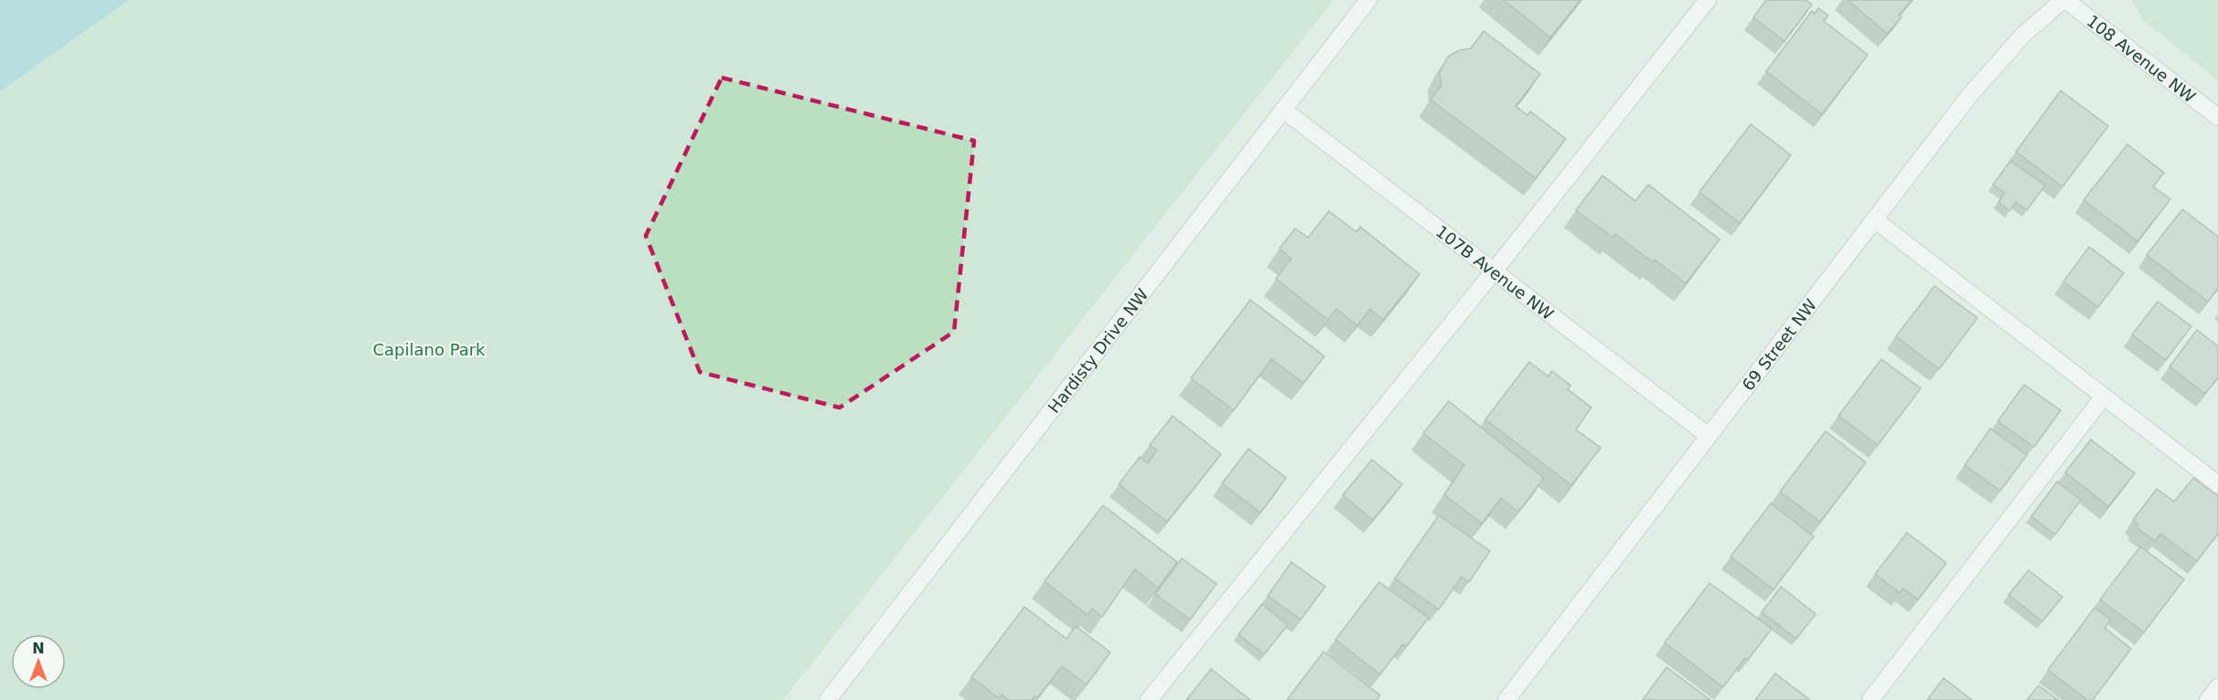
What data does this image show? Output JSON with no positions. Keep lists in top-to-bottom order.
{
  "streets": {
    "street": [
      "108 Avenue NW",
      "107B Avenue NW",
      "69 Street NW",
      "Hardisty Drive NW"
    ]
  },
  "crossings": [
    ["108 Avenue NW", "69 Street NW"],
    ["107B Avenue NW", "69 Street NW"],
    ["107B Avenue NW", "Hardisty Drive NW"]
  ],
  "parks": ["Capilano Park"],
  "north": "top"
}
